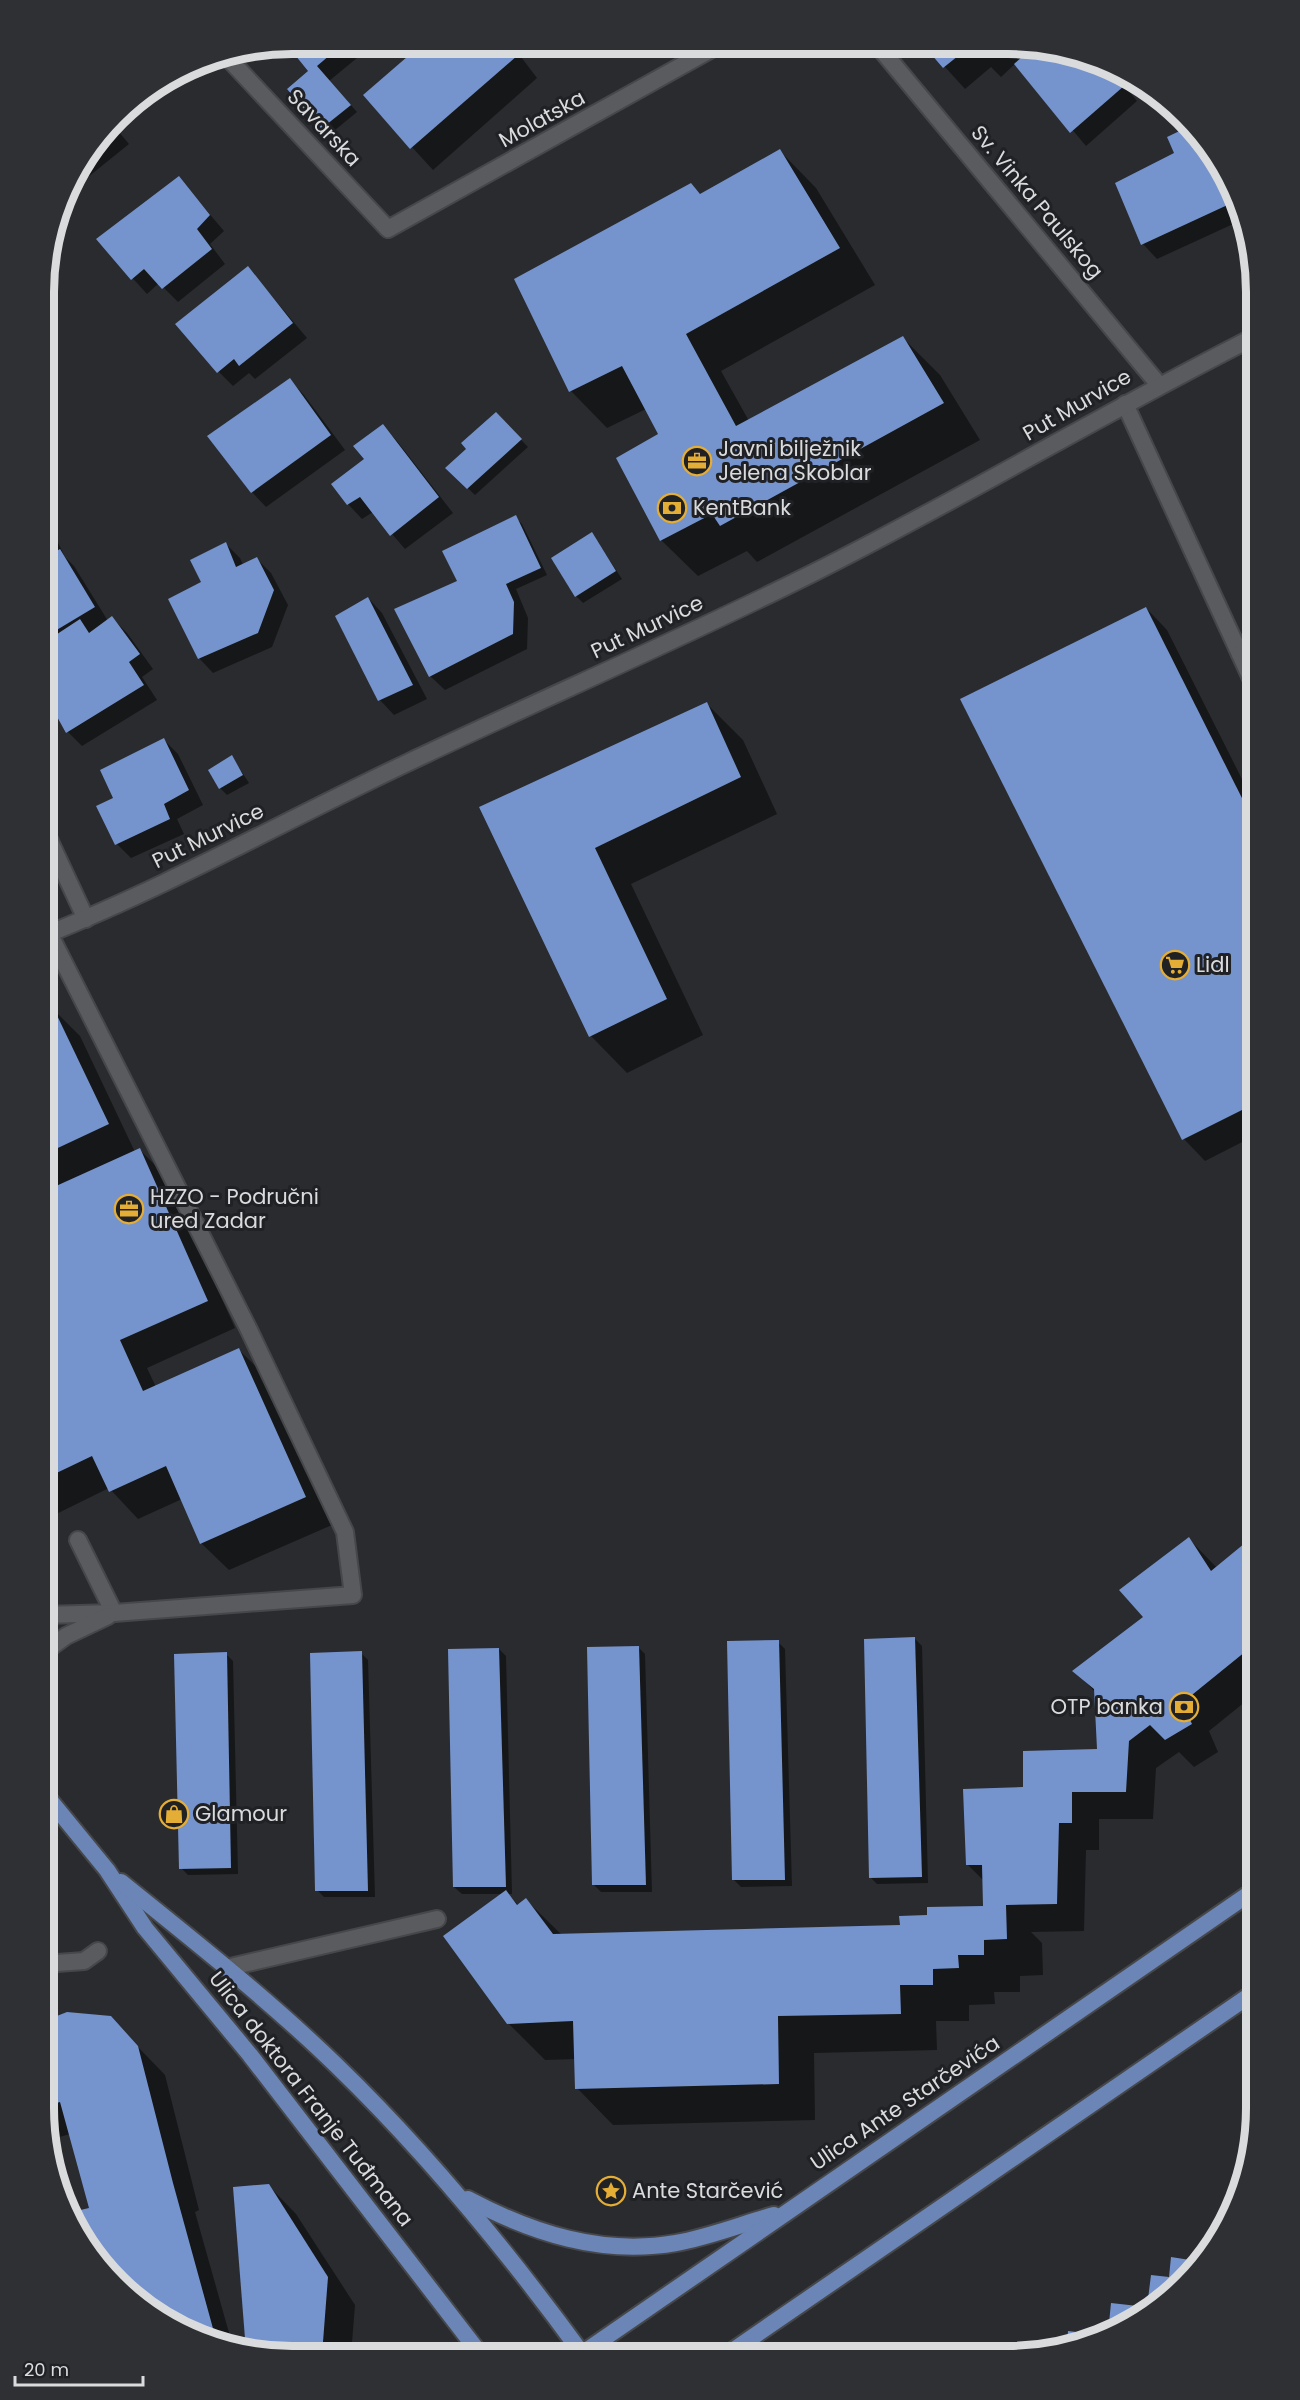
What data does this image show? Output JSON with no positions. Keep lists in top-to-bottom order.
{
  "streets": {
    "main road": ["Ulica doktora Franje Tuđmana", "Ulica Ante Starčevića"],
    "street": [
      "Molatska",
      "Savarska",
      "Sv. Vinka Paulskog",
      "Put Murvice"
    ]
  },
  "crossings": [
    ["Molatska", "Savarska"],
    ["Sv. Vinka Paulskog", "Put Murvice"]
  ],
  "places": {
    "office": ["Javni bilježnik Jelena Skoblar", "HZZO - Područni ured Zadar"],
    "bank": ["KentBank", "OTP banka"],
    "supermarket": ["Lidl"],
    "shop": ["Glamour"],
    "place": ["Ante Starčević"]
  },
  "scale_bar": "20 m"
}
